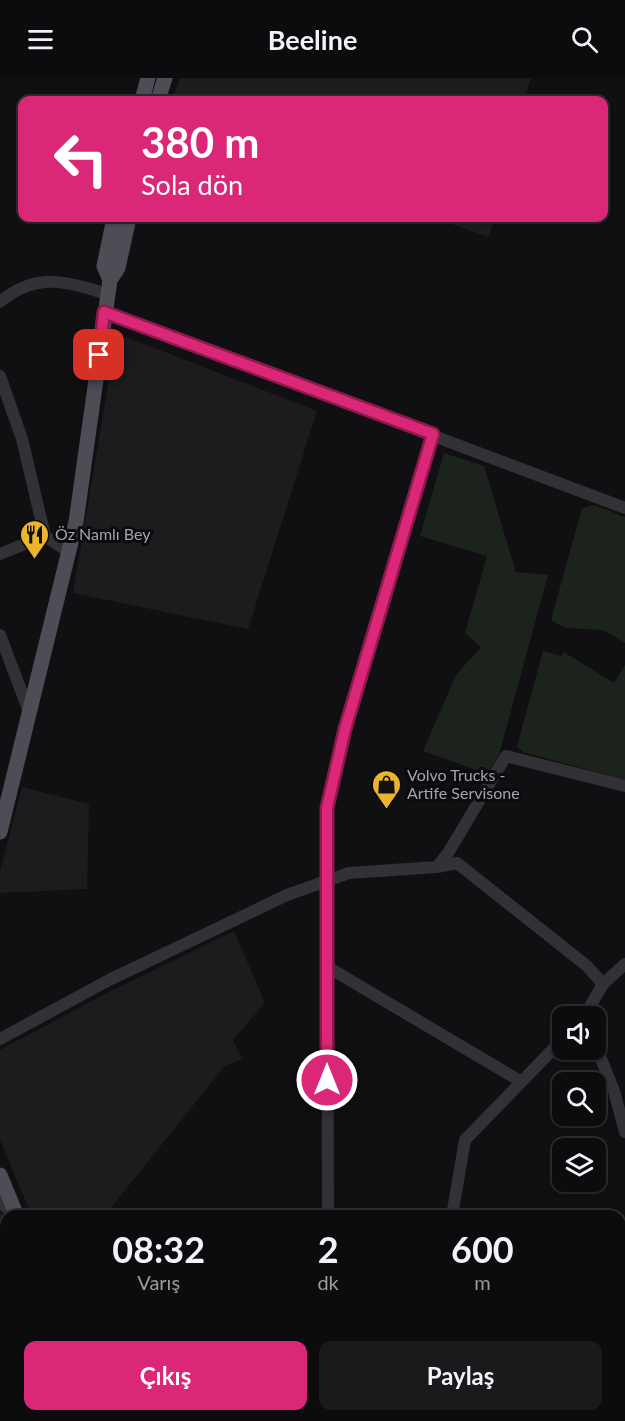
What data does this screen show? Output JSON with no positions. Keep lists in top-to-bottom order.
{
  "places": {
    "restaurant": ["Öz Namlı Bey"],
    "shop": ["Volvo Trucks - Artife Servisone"]
  },
  "page": {
    "header": "Beeline",
    "turn": ["380 m", "Sola dön"],
    "eta": [
      "08:32",
      "Varış",
      "2",
      "dk",
      "600",
      "m"
    ],
    "buttons": ["Çıkış", "Paylaş"]
  }
}
